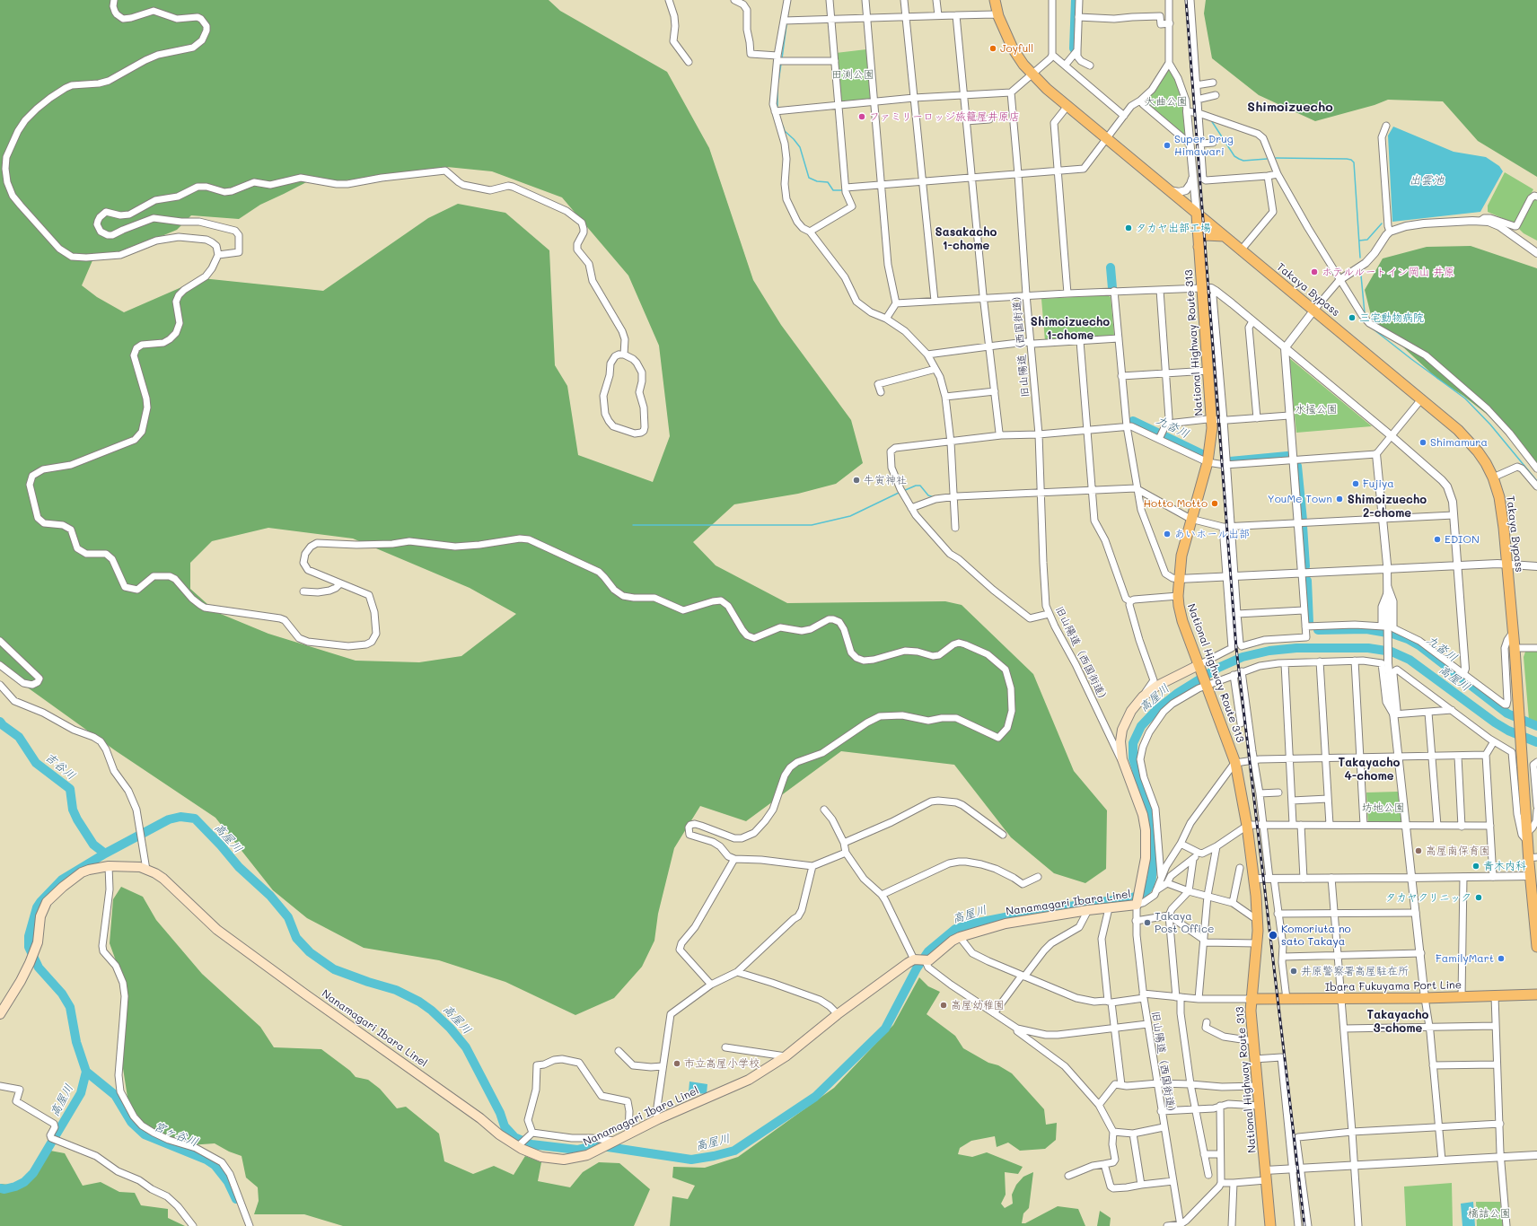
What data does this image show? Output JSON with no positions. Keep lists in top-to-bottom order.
{
  "streets": {
    "main road": [
      "Takaya Bypass",
      "National Highway Route 313",
      "Nanamagari Ibara Linel",
      "Ibara Fukuyama Port Line"
    ],
    "street": ["旧山陽道（西国街道）"]
  },
  "crossings": [
    ["Takaya Bypass", "National Highway Route 313"],
    ["National Highway Route 313", "Nanamagari Ibara Linel"],
    ["National Highway Route 313", "Ibara Fukuyama Port Line"],
    ["旧山陽道（西国街道）", "Nanamagari Ibara Linel"]
  ],
  "districts": [
    "Shimoizuecho",
    "Sasakacho 1-chome",
    "Shimoizuecho 1-chome",
    "Shimoizuecho 2-chome",
    "Takayacho 4-chome",
    "Takayacho 3-chome"
  ],
  "water": [
    "出雲池",
    "九沓川",
    "高屋川",
    "吉谷川",
    "宮ヶ谷川"
  ],
  "parks": [
    "田渕公園",
    "大曲公園",
    "水掻公園",
    "坊地公園",
    "橋詰公園"
  ],
  "places": [
    "Joyfull",
    "ファミリーロッジ旅籠屋井原店",
    "Super Drug Himawari",
    "タカヤ出部工場",
    "ホテルルートイン岡山 井原",
    "三宅動物病院",
    "Shimamura",
    "牛寅神社",
    "Fujiya",
    "YouMe Town",
    "Hotto Motto",
    "あいホール出部",
    "EDION",
    "高屋南保育園",
    "青木内科",
    "タカヤクリニック",
    "Takaya Post Office",
    "Komoriuta no sato Takaya",
    "FamilyMart",
    "井原警察署高屋駐在所",
    "高屋幼稚園",
    "市立高屋小学校"
  ]
}
